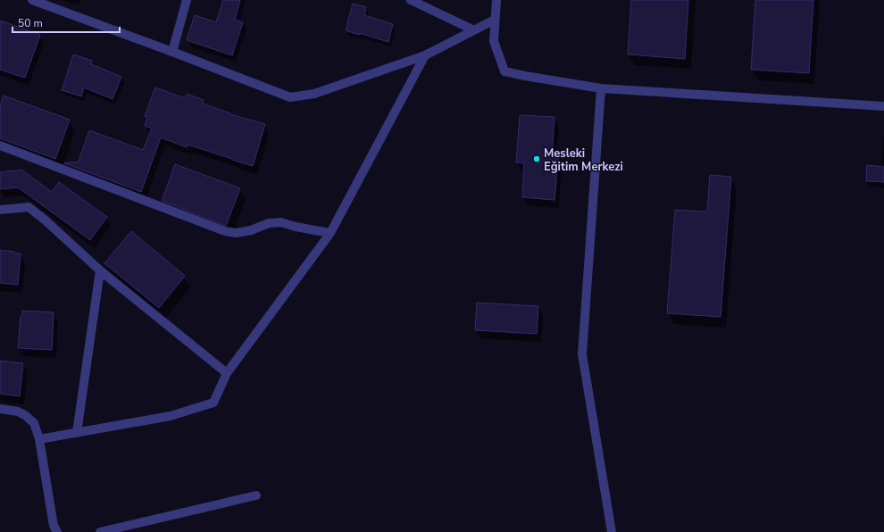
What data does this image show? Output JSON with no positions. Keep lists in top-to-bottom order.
{
  "places": ["Mesleki Eğitim Merkezi"],
  "scale_bar": "50 m"
}
